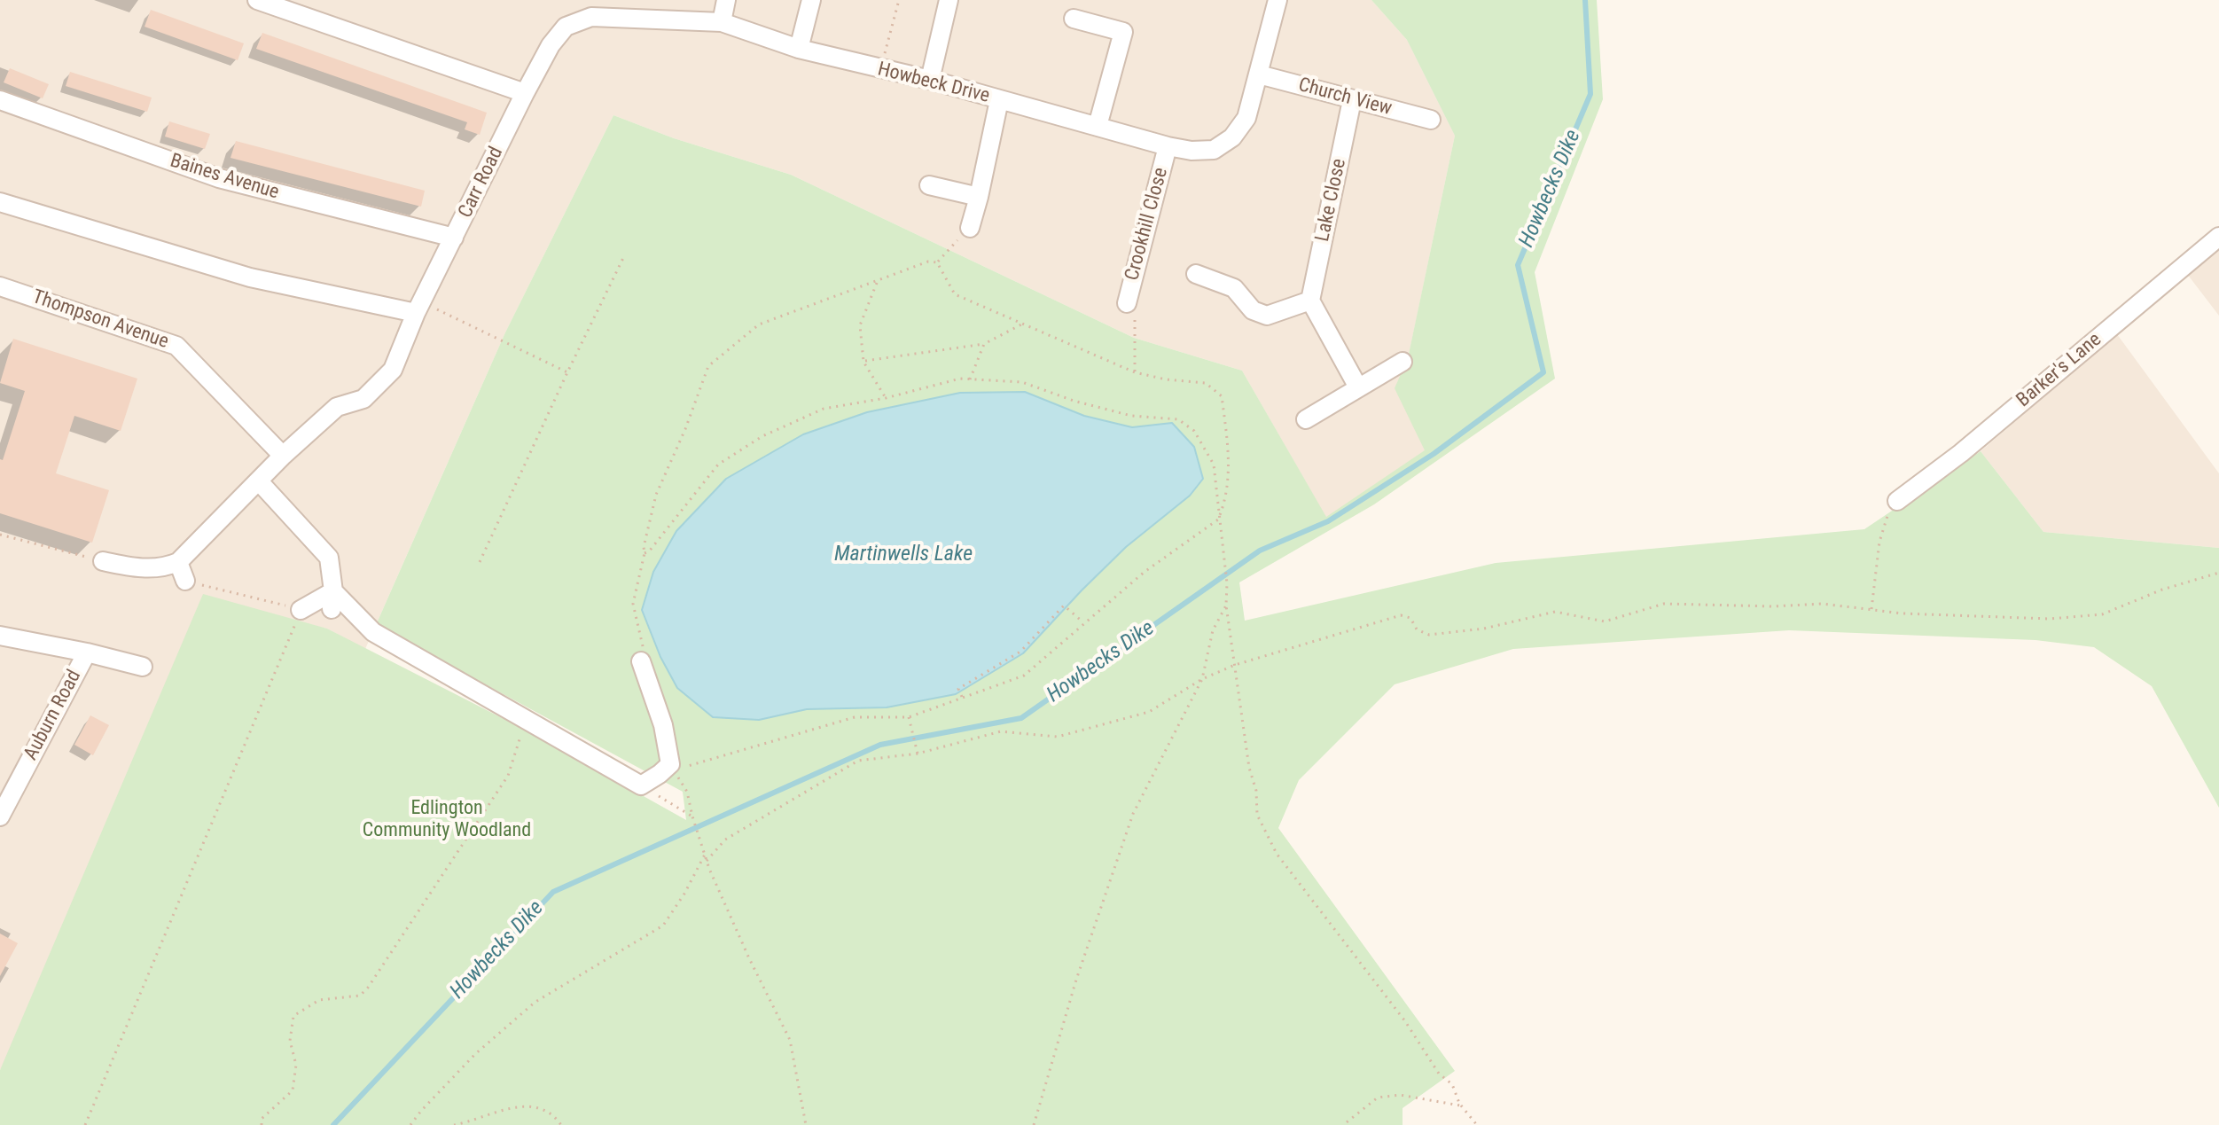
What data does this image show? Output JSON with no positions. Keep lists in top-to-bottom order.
{
  "streets": {
    "street": [
      "Howbeck Drive",
      "Church View",
      "Baines Avenue",
      "Carr Road",
      "Lake Close",
      "Crookhill Close",
      "Thompson Avenue",
      "Barker's Lane",
      "Auburn Road"
    ]
  },
  "crossings": [
    ["Howbeck Drive", "Church View"],
    ["Howbeck Drive", "Carr Road"],
    ["Howbeck Drive", "Crookhill Close"],
    ["Church View", "Lake Close"],
    ["Baines Avenue", "Carr Road"],
    ["Carr Road", "Thompson Avenue"]
  ],
  "water": ["Howbecks Dike", "Martinwells Lake"],
  "parks": ["Edlington Community Woodland"]
}
